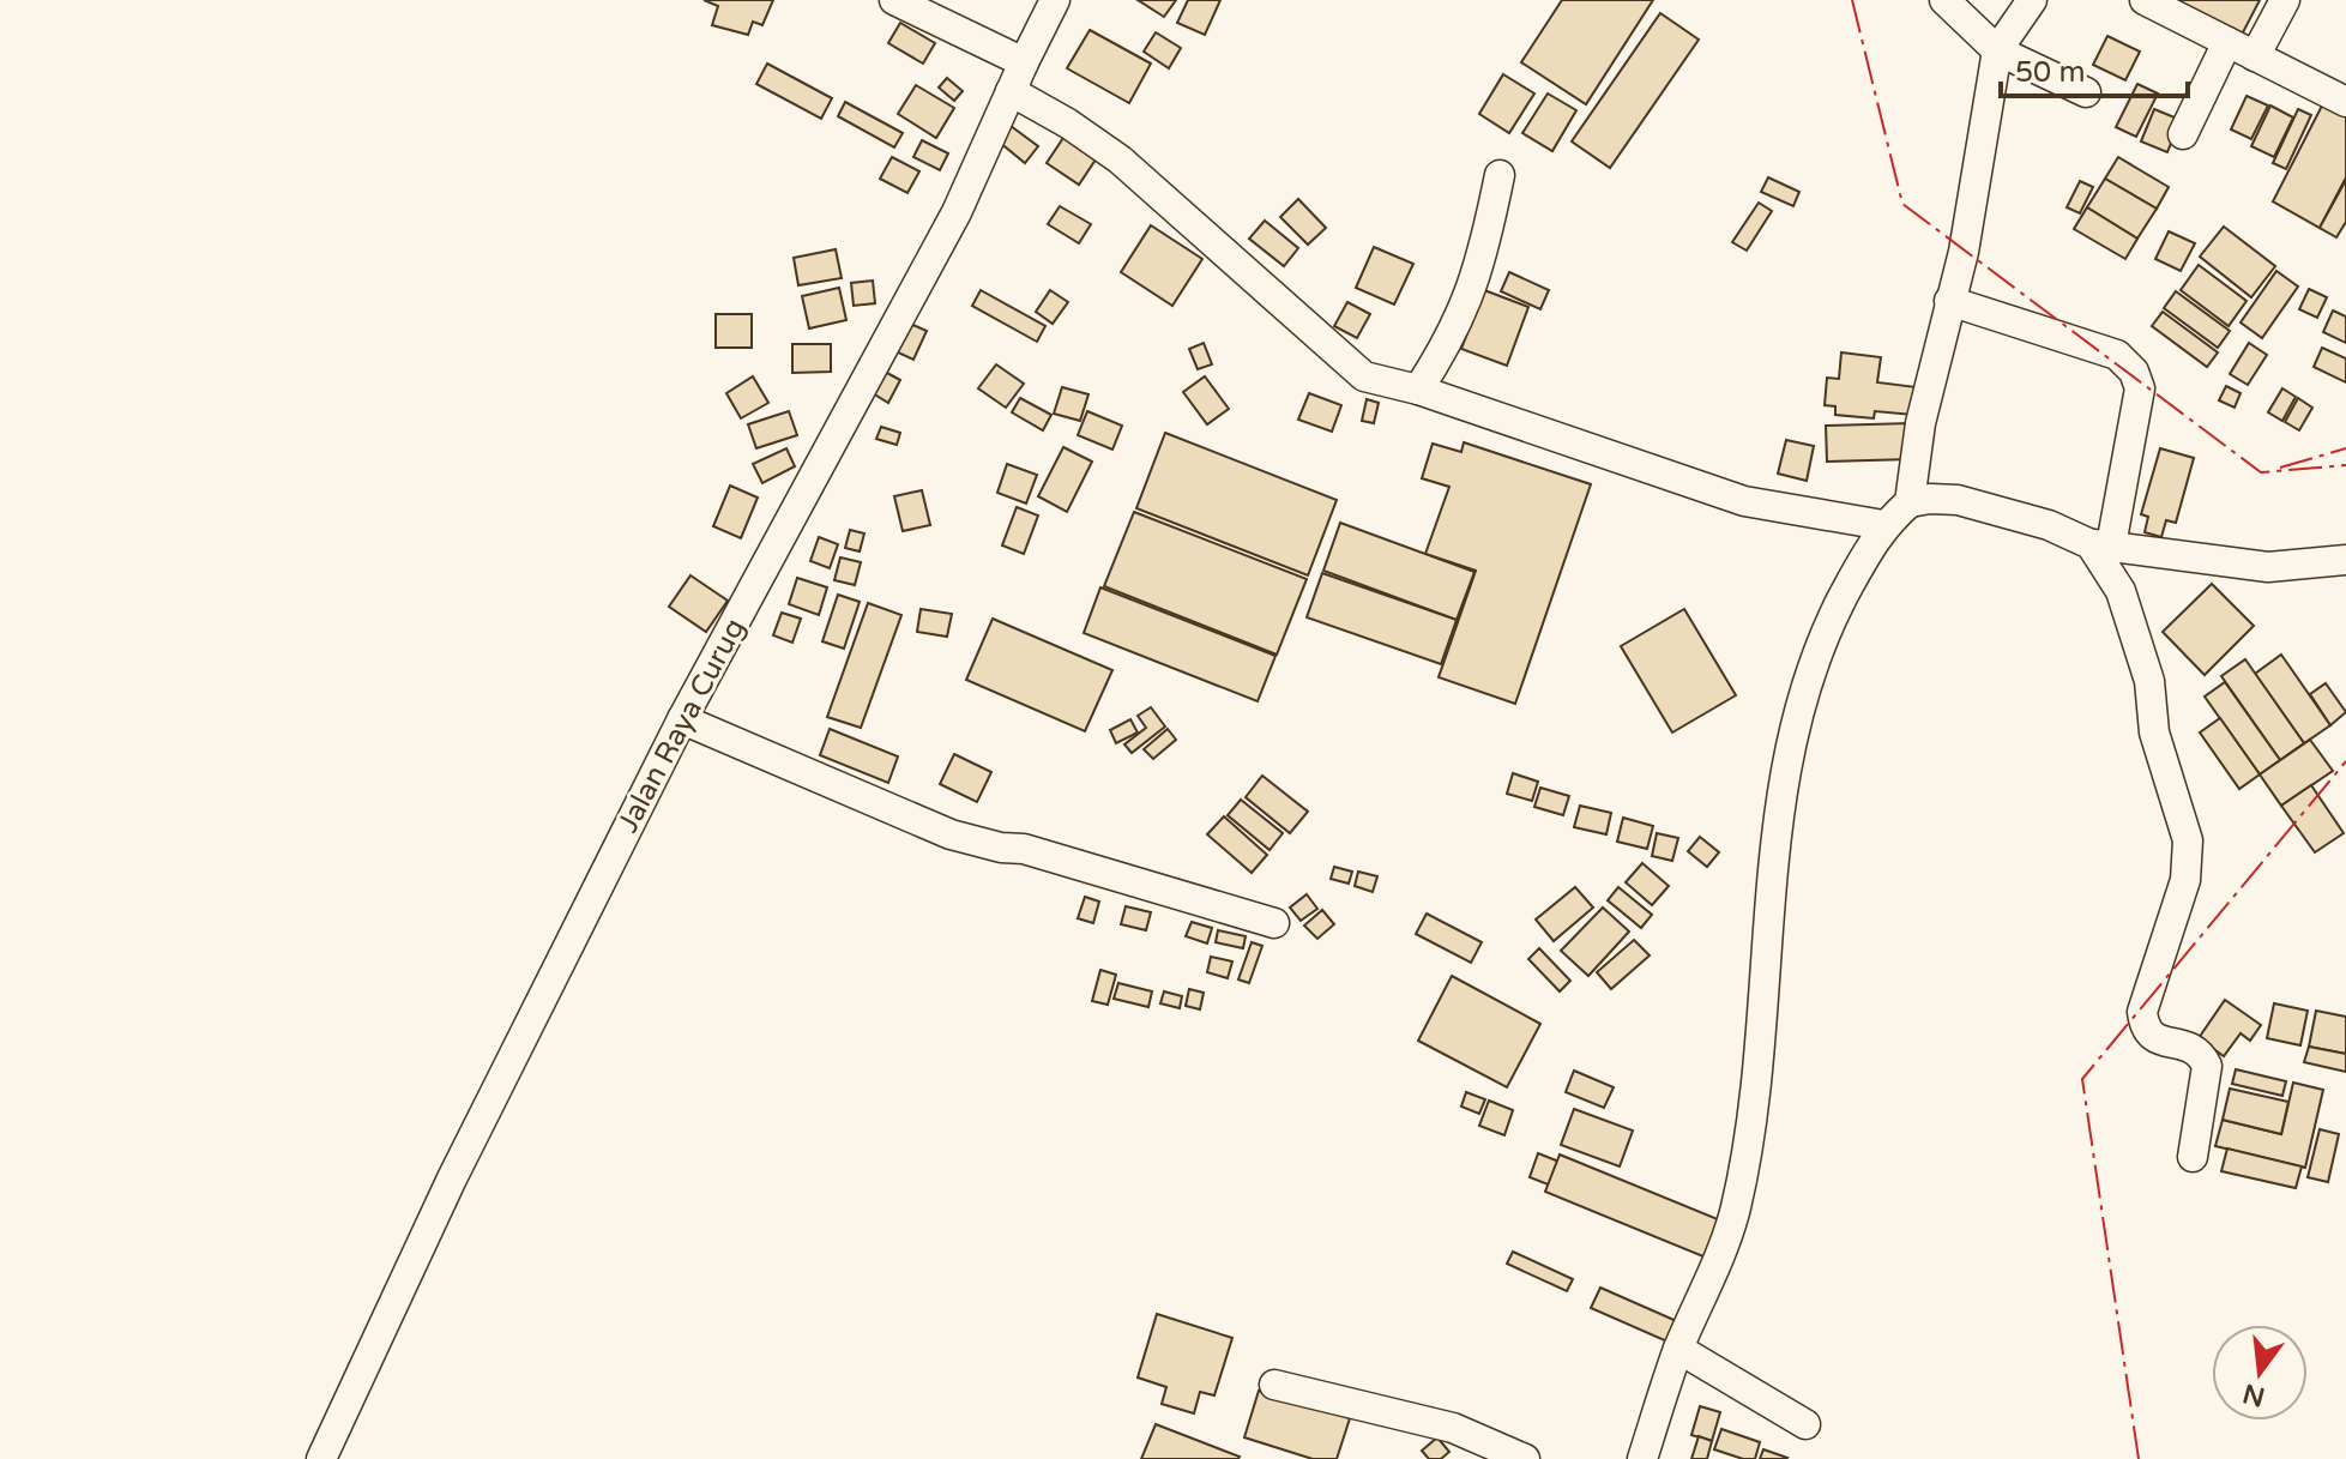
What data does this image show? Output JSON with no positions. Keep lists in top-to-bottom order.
{
  "streets": {
    "street": ["Jalan Raya Curug"]
  },
  "scale_bar": "50 m",
  "north": "bottom"
}
